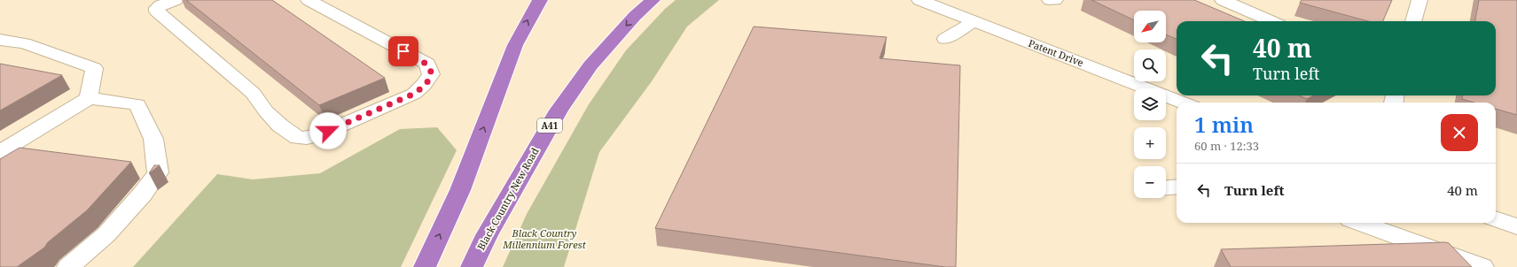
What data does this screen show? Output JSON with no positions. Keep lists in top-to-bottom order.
{
  "streets": {
    "highway": ["A41", "Black Country New Road"],
    "street": ["Patent Drive"]
  },
  "parks": ["Black Country Millennium Forest"],
  "north": "bottom left",
  "page": {
    "map_buttons": ["+", "−"],
    "turn": ["40 m", "Turn left"],
    "heading": ["1 min", "60 m · 12:33"],
    "list": [
      {
        "name": "Turn left",
        "value": "40 m"
      }
    ]
  }
}
